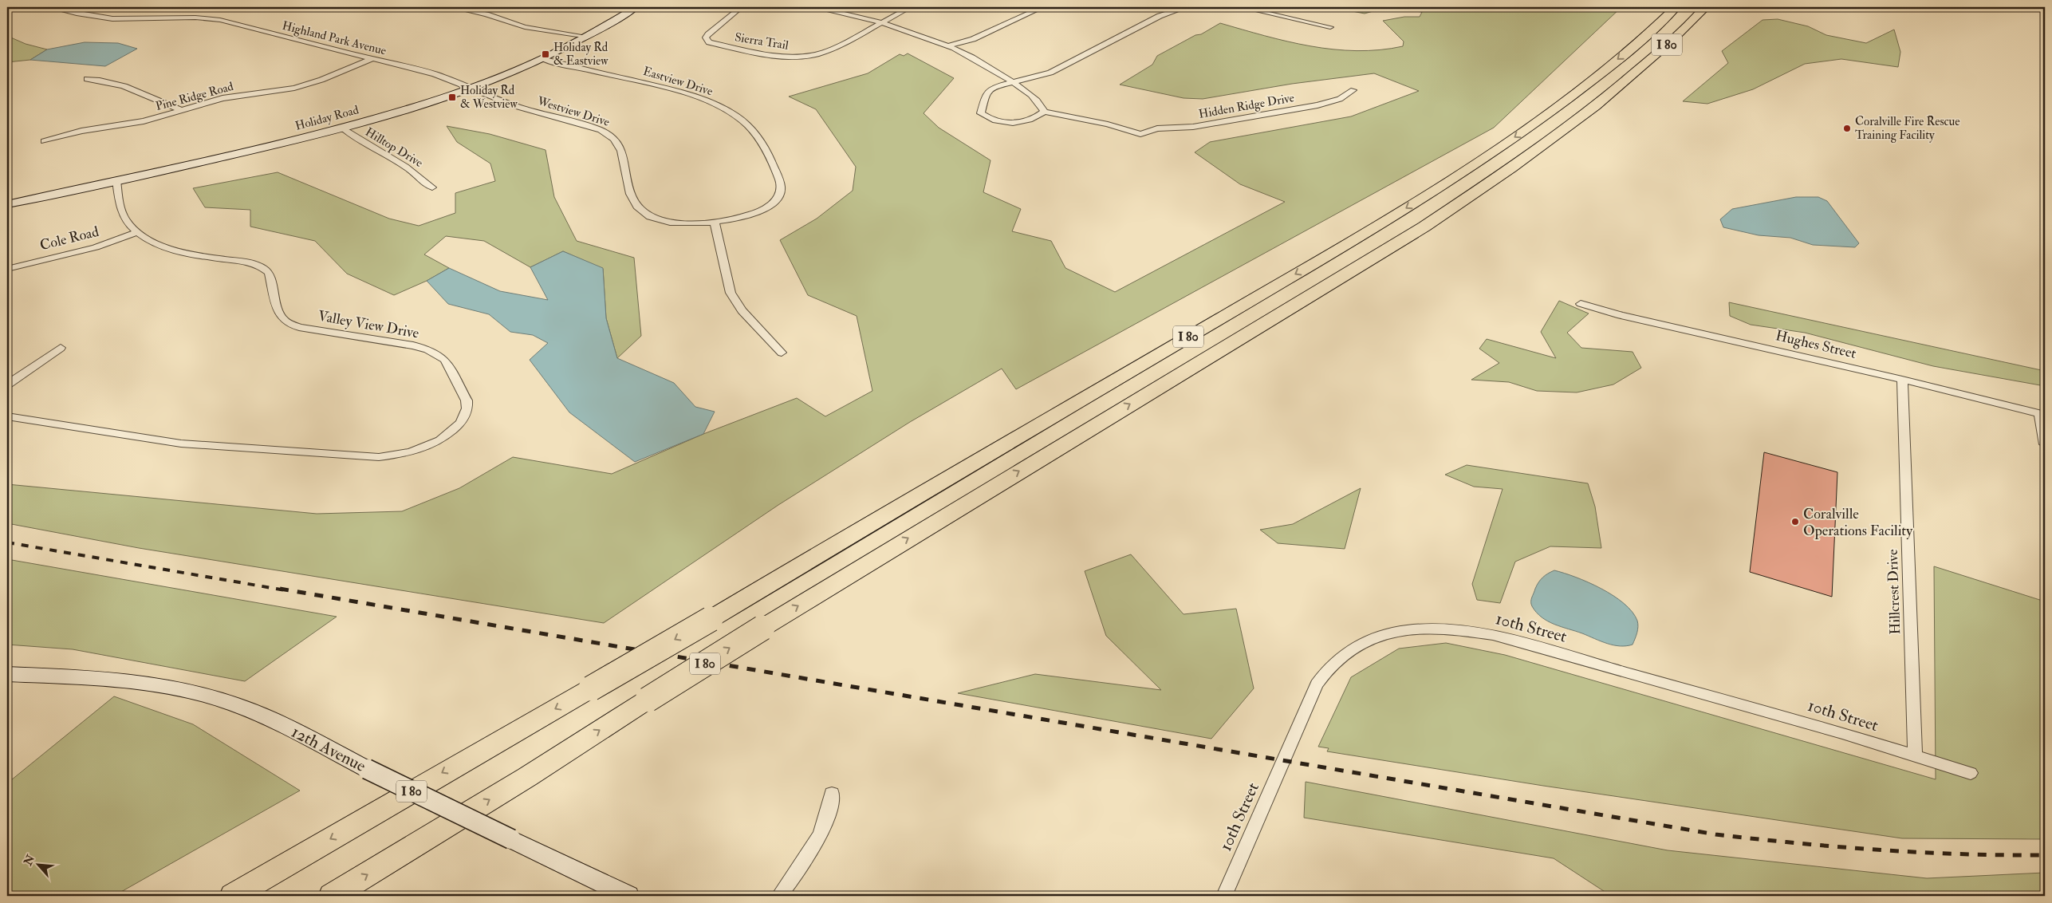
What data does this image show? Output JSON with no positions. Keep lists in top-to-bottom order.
{
  "streets": {
    "highway": ["I 80"],
    "main road": ["12th Avenue"],
    "street": [
      "Highland Park Avenue",
      "Sierra Trail",
      "Eastview Drive",
      "Pine Ridge Road",
      "Hidden Ridge Drive",
      "Westview Drive",
      "Holiday Road",
      "Hilltop Drive",
      "Cole Road",
      "Valley View Drive",
      "Hughes Street",
      "Hillcrest Drive",
      "10th Street"
    ]
  },
  "crossings": [
    ["Highland Park Avenue", "Pine Ridge Road"],
    ["Highland Park Avenue", "Westview Drive"],
    ["Highland Park Avenue", "Holiday Road"],
    ["Eastview Drive", "Westview Drive"],
    ["Eastview Drive", "Holiday Road"],
    ["Westview Drive", "Holiday Road"],
    ["Holiday Road", "Hilltop Drive"],
    ["Holiday Road", "Valley View Drive"],
    ["Cole Road", "Valley View Drive"],
    ["Hughes Street", "Hillcrest Drive"],
    ["Hillcrest Drive", "10th Street"]
  ],
  "places": {
    "transit": ["Holiday Rd & Eastview", "Holiday Rd & Westview"],
    "other": ["Coralville Fire Rescue Training Facility", "Coralville Operations Facility"]
  },
  "north": "top left"
}
